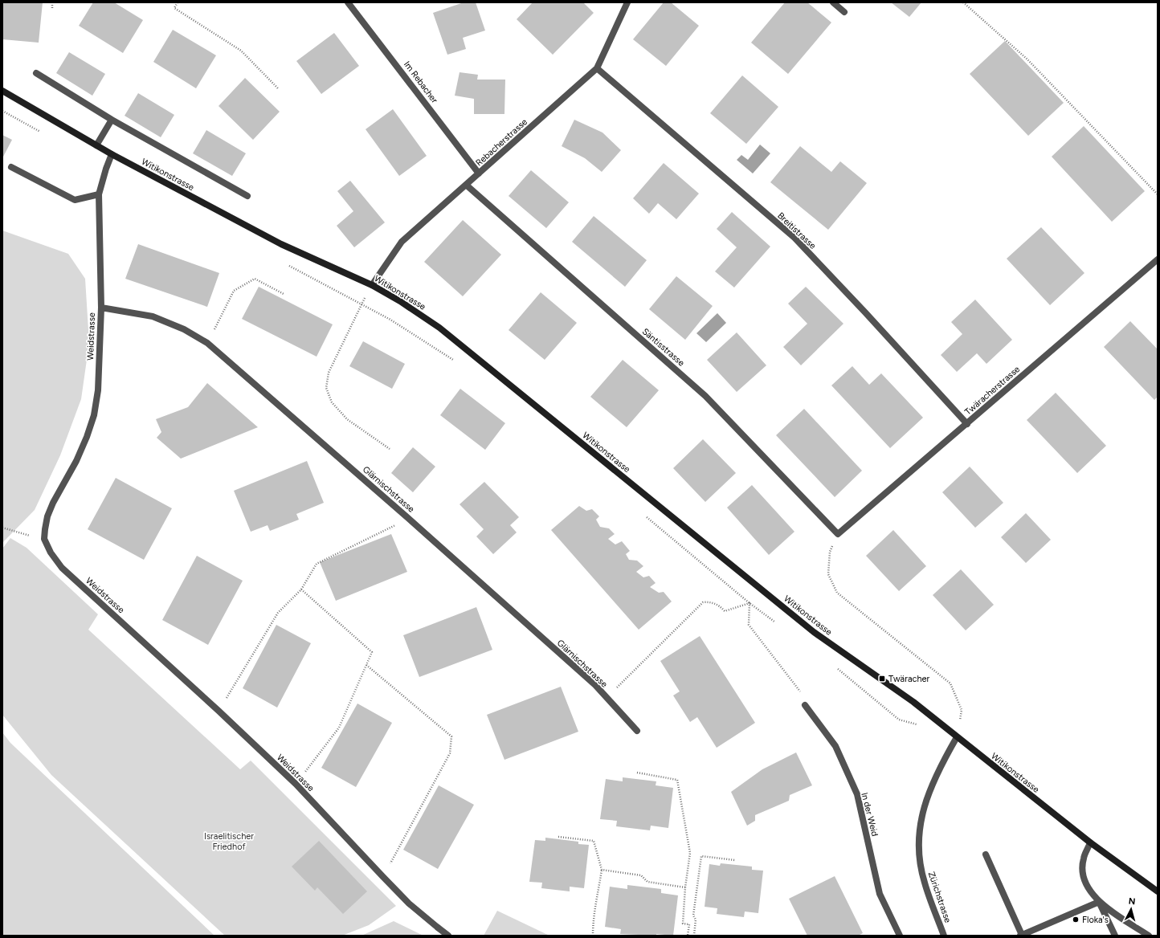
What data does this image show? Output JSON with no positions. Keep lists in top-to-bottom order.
{
  "streets": {
    "main road": ["Witikonstrasse"],
    "street": [
      "Im Rebacher",
      "Rebacherstrasse",
      "Breitistrasse",
      "Weidstrasse",
      "Säntisstrasse",
      "Twäracherstrasse",
      "Glärnischstrasse",
      "In der Weid",
      "Zürichstrasse"
    ]
  },
  "crossings": [
    ["Im Rebacher", "Rebacherstrasse"],
    ["Rebacherstrasse", "Witikonstrasse"],
    ["Rebacherstrasse", "Breitistrasse"],
    ["Rebacherstrasse", "Säntisstrasse"],
    ["Witikonstrasse", "Weidstrasse"],
    ["Witikonstrasse", "Zürichstrasse"],
    ["Breitistrasse", "Twäracherstrasse"],
    ["Weidstrasse", "Glärnischstrasse"],
    ["Säntisstrasse", "Twäracherstrasse"]
  ],
  "parks": ["Israelitischer Friedhof"],
  "places": {
    "transit": ["Twäracher"],
    "other": ["Floka's"]
  },
  "north": "top"
}
